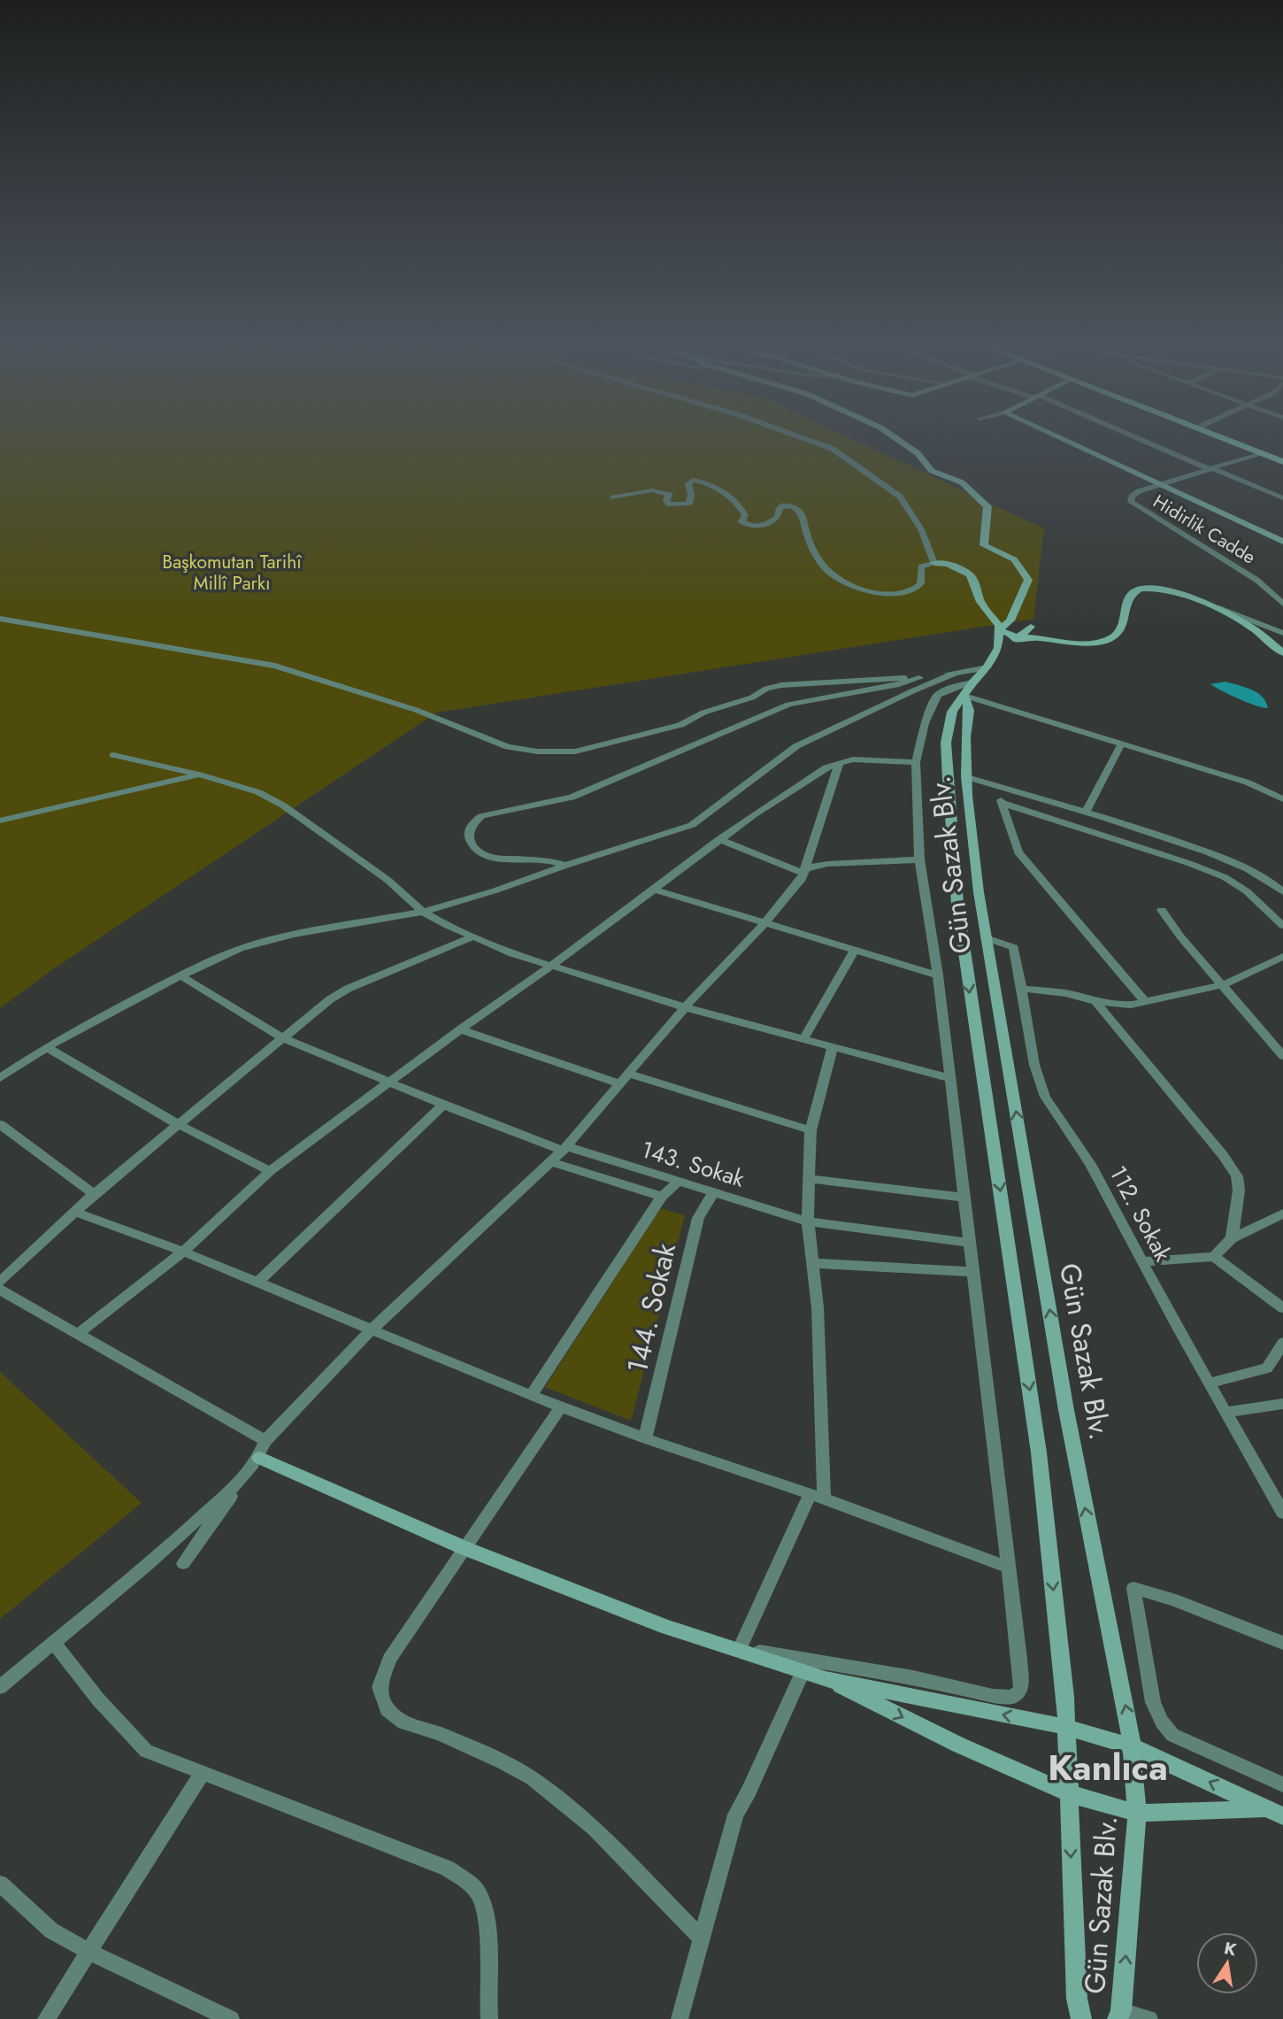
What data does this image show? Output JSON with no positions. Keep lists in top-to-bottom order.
{
  "streets": {
    "street": [
      "Hidirlik Cadde",
      "Gün Sazak Blv.",
      "143. Sokak",
      "112. Sokak",
      "144. Sokak"
    ]
  },
  "crossings": [
    ["Gün Sazak Blv.", "112. Sokak"],
    ["143. Sokak", "144. Sokak"]
  ],
  "districts": ["Kanlıca"],
  "parks": ["Başkomutan Tarihî Millî Parkı"],
  "north": "top"
}
